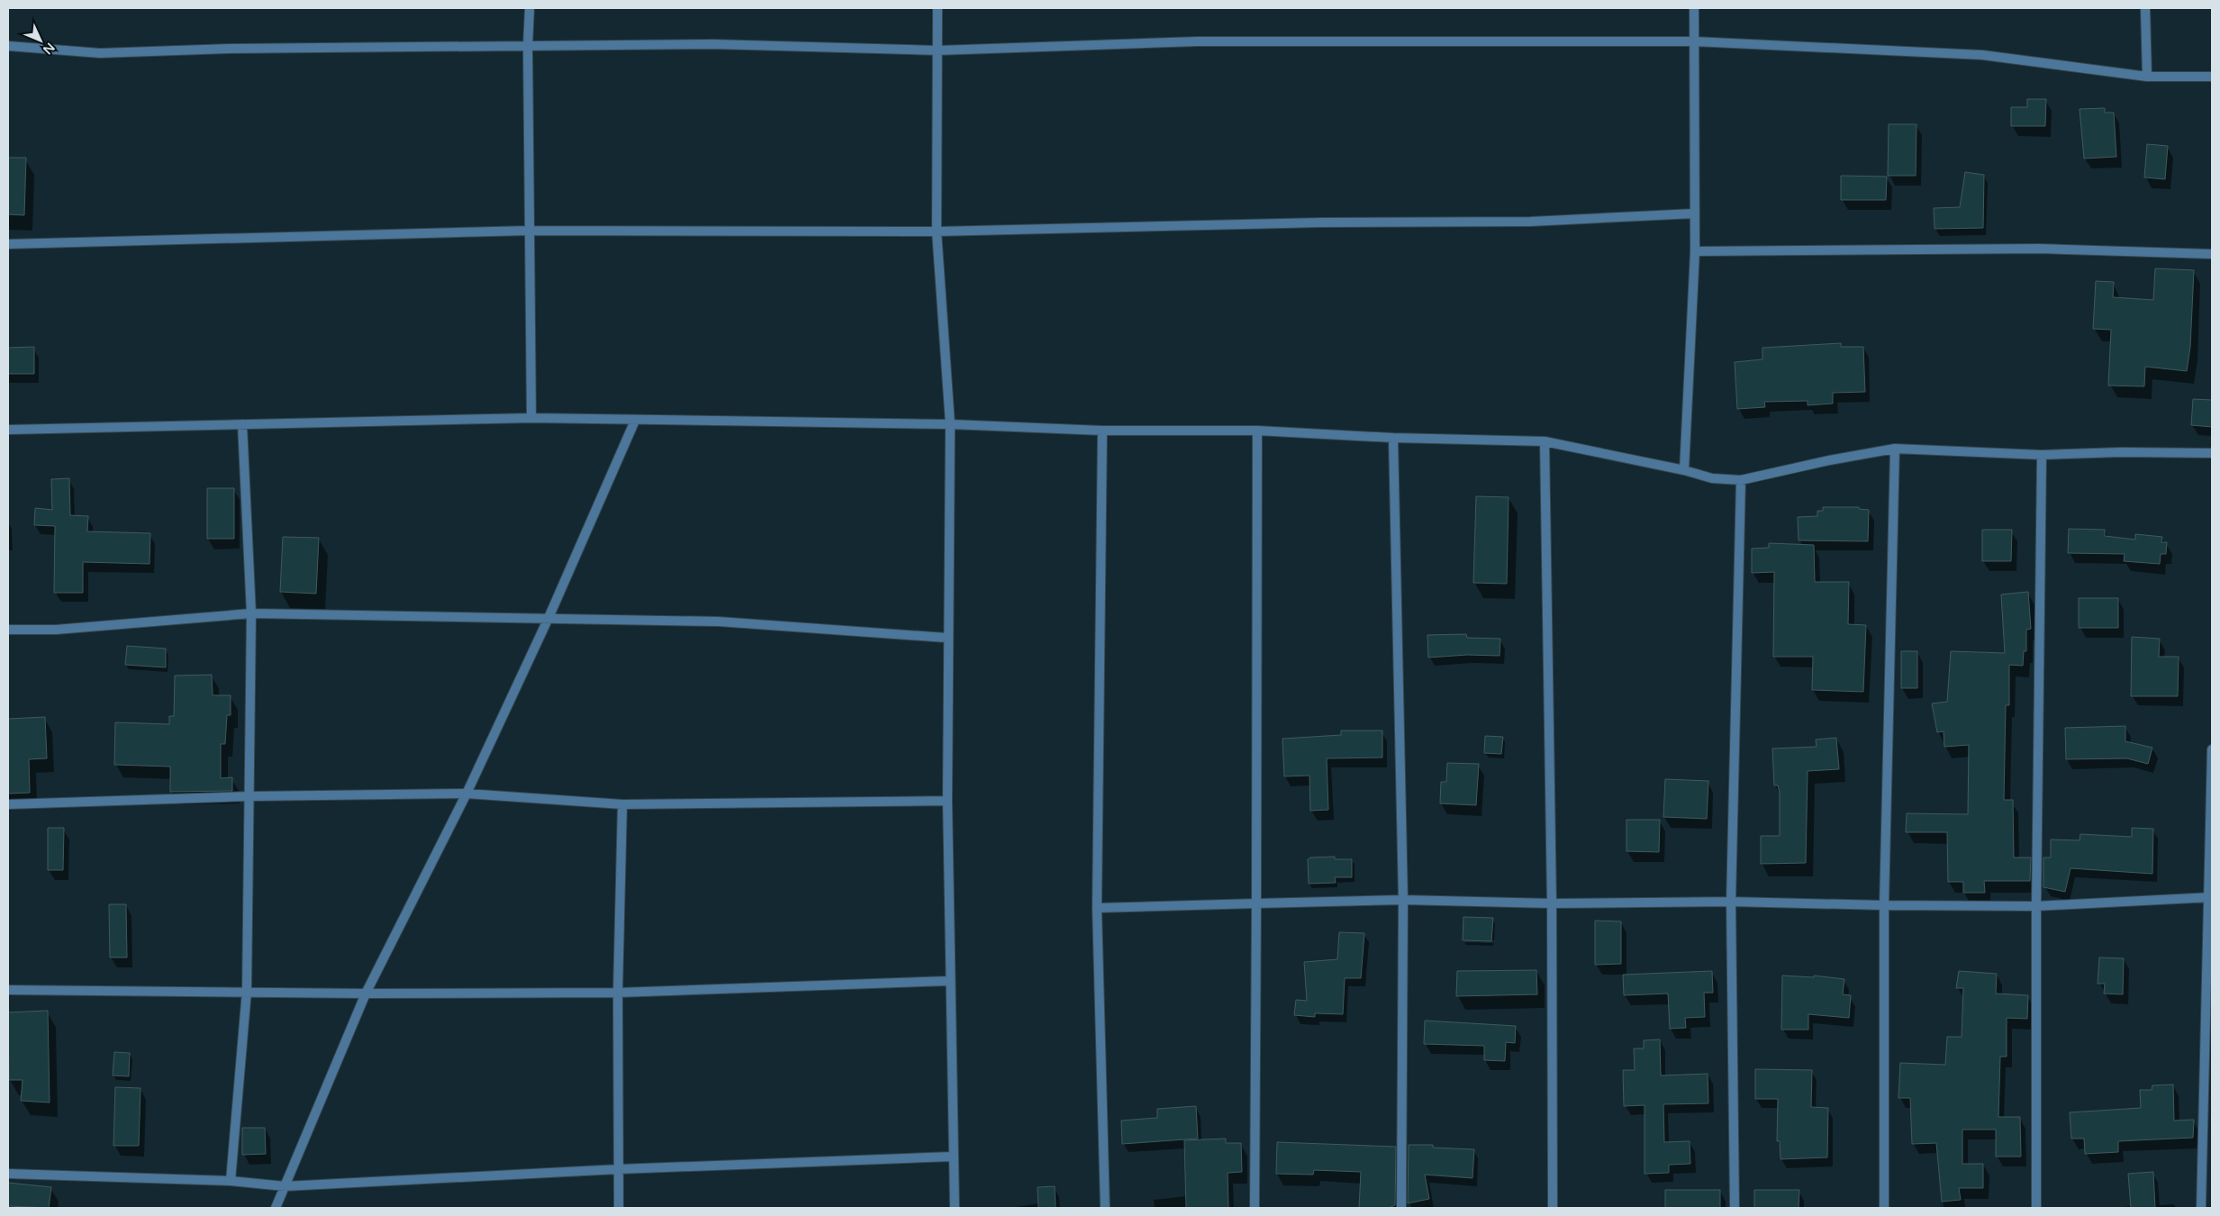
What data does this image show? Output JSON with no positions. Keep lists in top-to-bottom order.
{
  "north": "bottom right"
}
